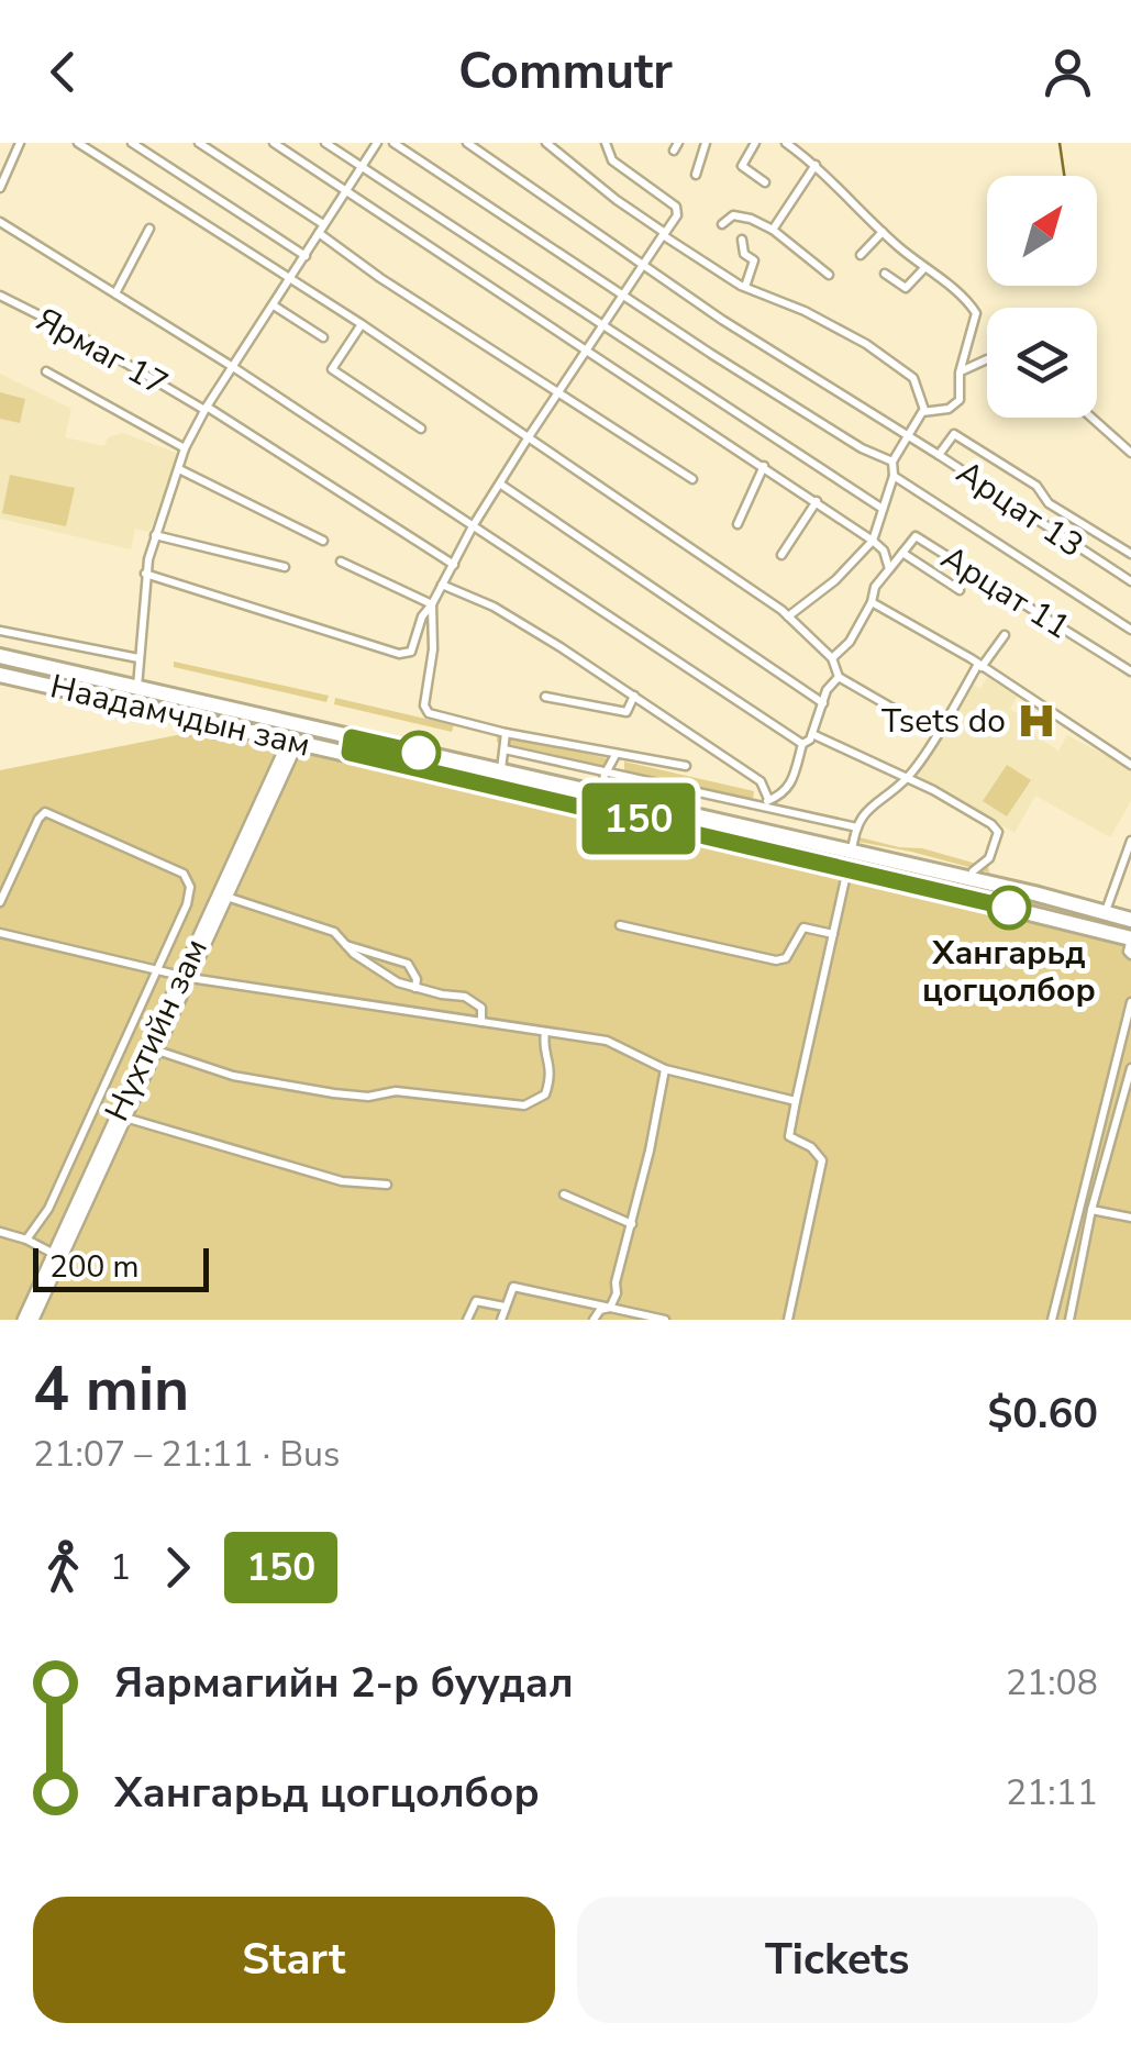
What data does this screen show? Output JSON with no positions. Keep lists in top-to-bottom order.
{
  "streets": {
    "highway": ["Наадамчдын зам"],
    "main road": ["Нүхтийн зам"],
    "street": ["Ярмаг 17", "Арцат 13", "Арцат 11"]
  },
  "crossings": [
    ["Наадамчдын зам", "Нүхтийн зам"]
  ],
  "places": {
    "hospital": ["Tsets do"],
    "other": ["Хангарьд цогцолбор"]
  },
  "lines": ["bus line 150"],
  "scale_bar": "200 m",
  "north": "top right",
  "page": {
    "header": "Commutr",
    "on_map": "150",
    "scale": "200 m",
    "heading": ["4 min", "21:07 – 21:11 · Bus", "$0.60"],
    "legs": ["1", "150"],
    "list": [
      {
        "name": "Яармагийн 2-р буудал",
        "value": "21:08"
      },
      {
        "name": "Хангарьд цогцолбор",
        "value": "21:11"
      }
    ],
    "buttons": ["Start", "Tickets"]
  }
}
